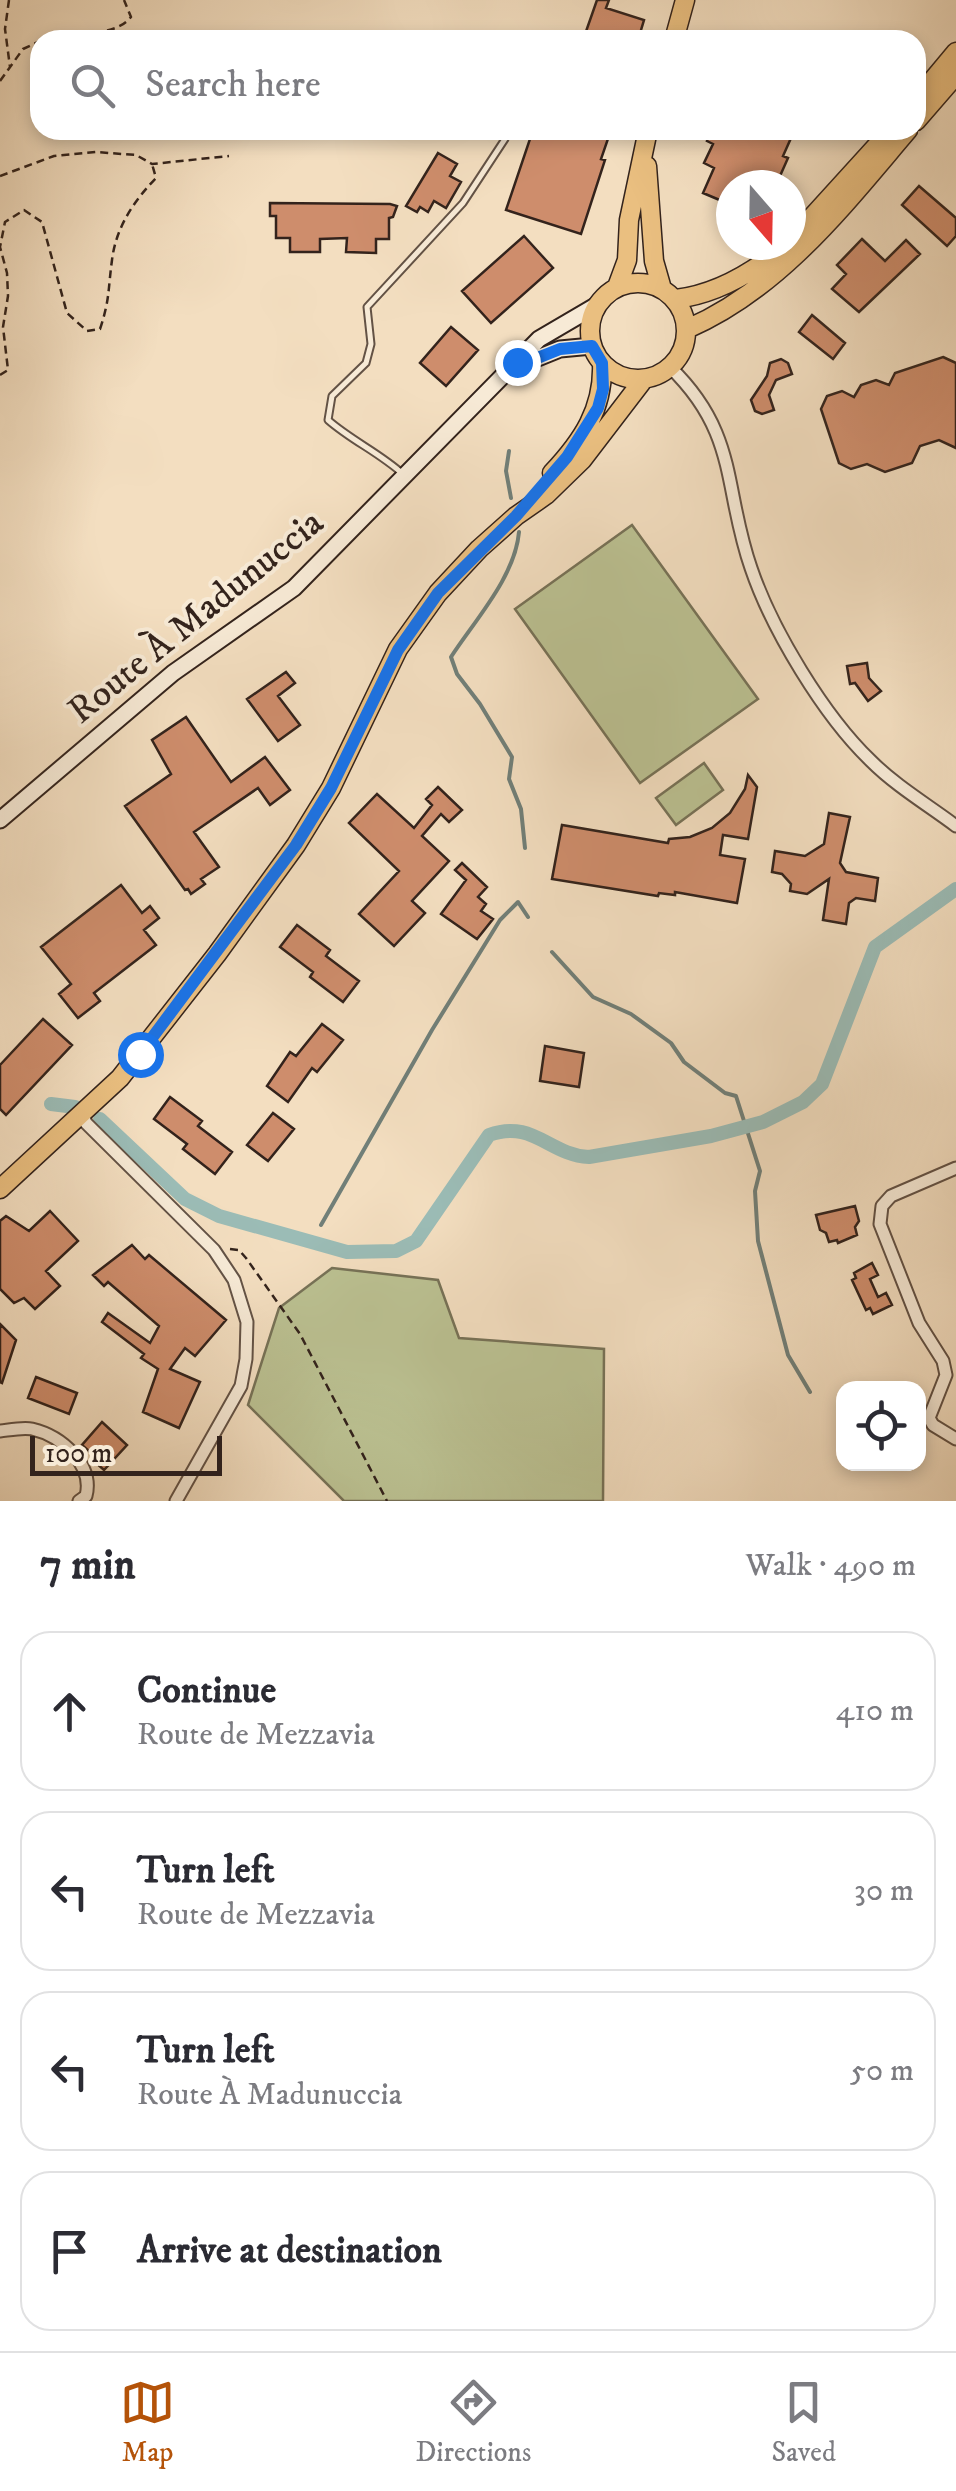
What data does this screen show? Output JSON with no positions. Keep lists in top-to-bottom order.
{
  "streets": {
    "main road": ["Route À Madunuccia"]
  },
  "scale_bar": "100 m",
  "north": "bottom",
  "page": {
    "search": "Search here",
    "scale": "100 m",
    "heading": ["7 min", "Walk · 490 m"],
    "list": [
      ["Continue", "Route de Mezzavia", "410 m"],
      ["Turn left", "Route de Mezzavia", "30 m"],
      ["Turn left", "Route À Madunuccia", "50 m"],
      "Arrive at destination"
    ],
    "nav": ["Map", "Directions", "Saved"]
  }
}
